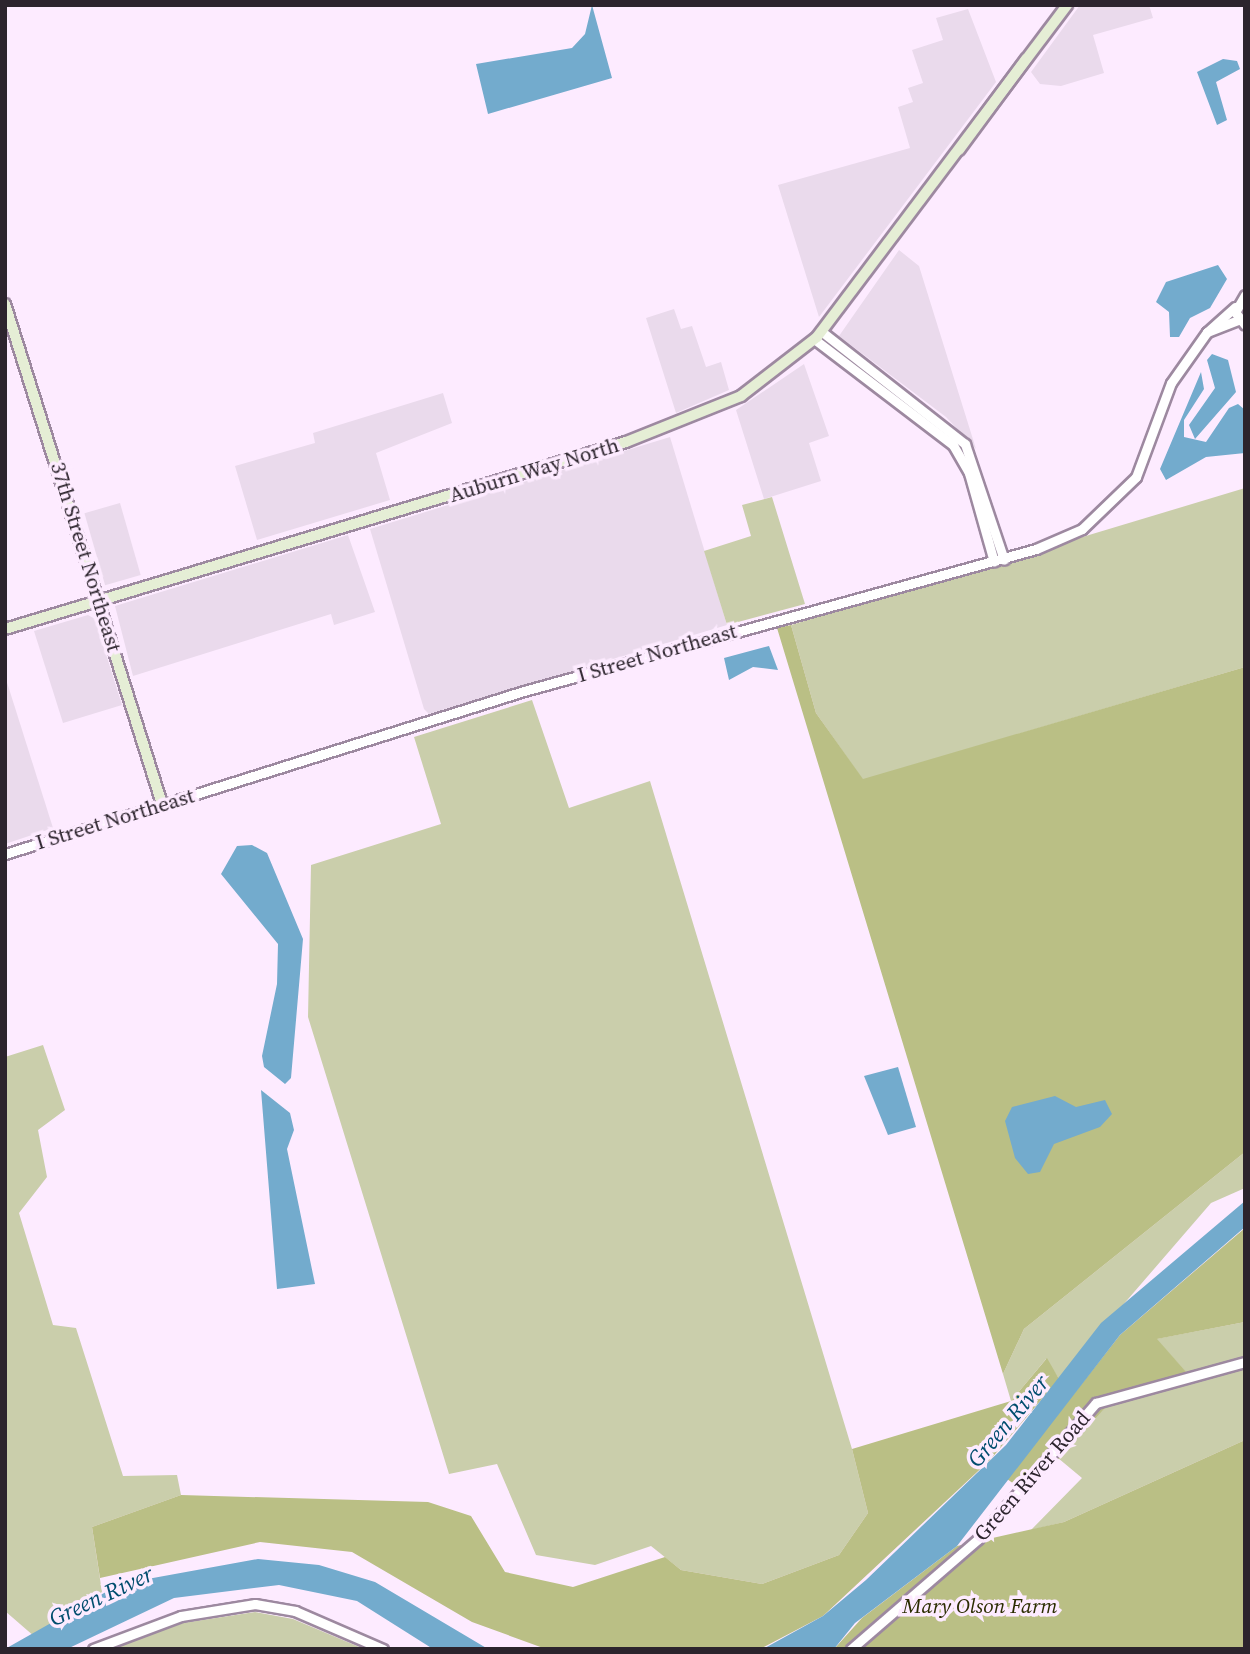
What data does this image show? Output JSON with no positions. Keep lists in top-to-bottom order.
{
  "streets": {
    "main road": ["Auburn Way North", "37th Street Northeast"],
    "street": ["I Street Northeast", "Green River Road"]
  },
  "crossings": [
    ["Auburn Way North", "37th Street Northeast"],
    ["37th Street Northeast", "I Street Northeast"]
  ],
  "water": ["Green River"],
  "parks": ["Mary Olson Farm"]
}
